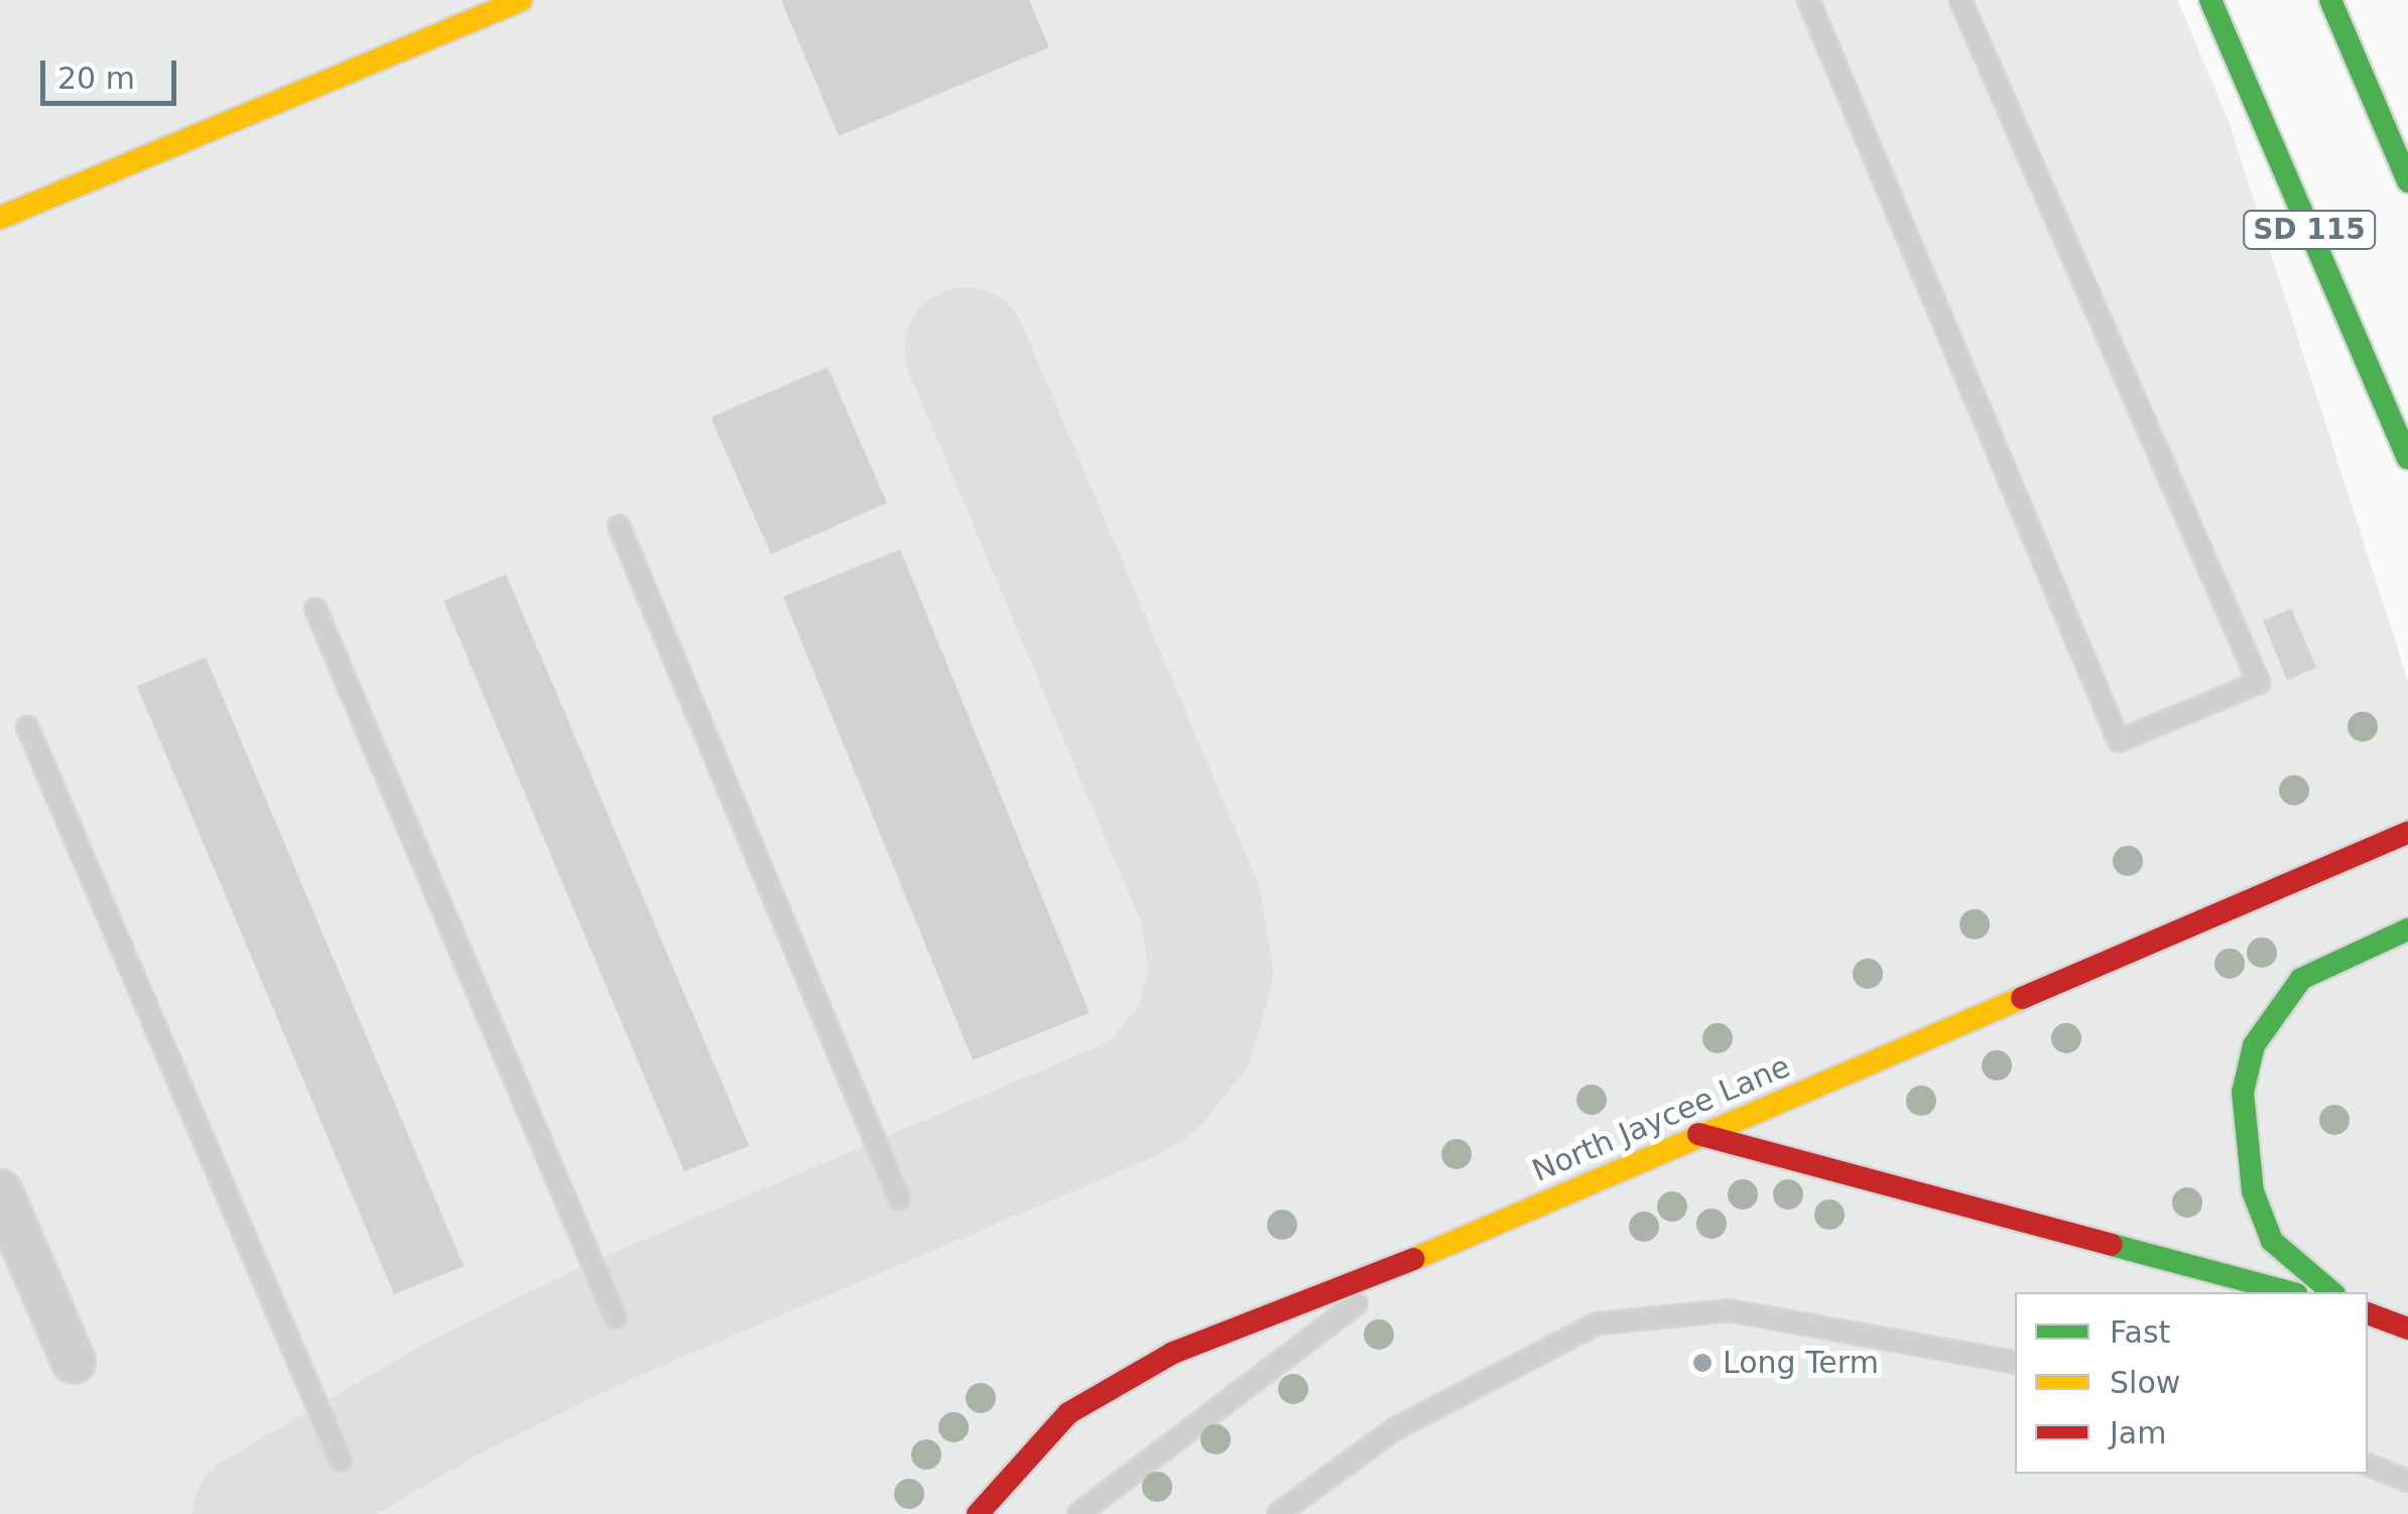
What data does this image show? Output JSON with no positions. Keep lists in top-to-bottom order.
{
  "streets": {
    "main road": ["SD 115", "North Jaycee Lane"]
  },
  "places": ["Long Term"],
  "legend": ["Fast", "Slow", "Jam"],
  "scale_bar": "20 m"
}
